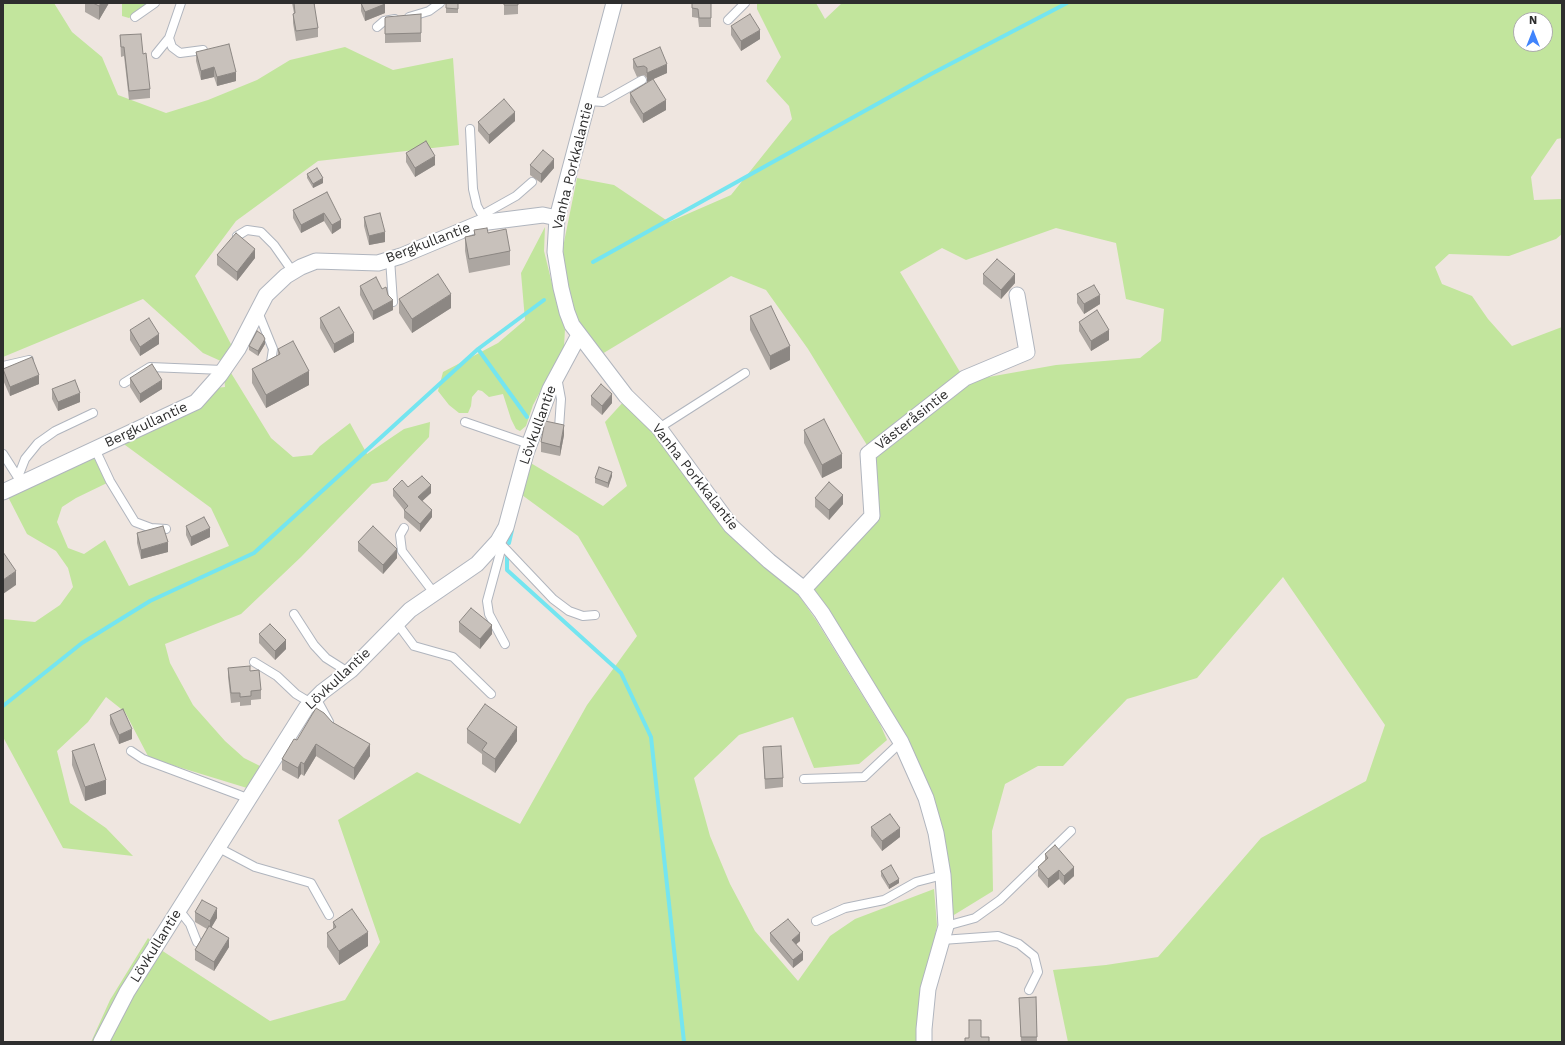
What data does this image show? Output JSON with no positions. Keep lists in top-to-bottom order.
{
  "streets": {
    "street": [
      "Vanha Porkkalantie",
      "Bergkullantie",
      "Västeråsintie",
      "Lövkullantie"
    ]
  },
  "crossings": [
    ["Vanha Porkkalantie", "Bergkullantie"],
    ["Vanha Porkkalantie", "Västeråsintie"],
    ["Vanha Porkkalantie", "Lövkullantie"]
  ],
  "north": "top"
}
